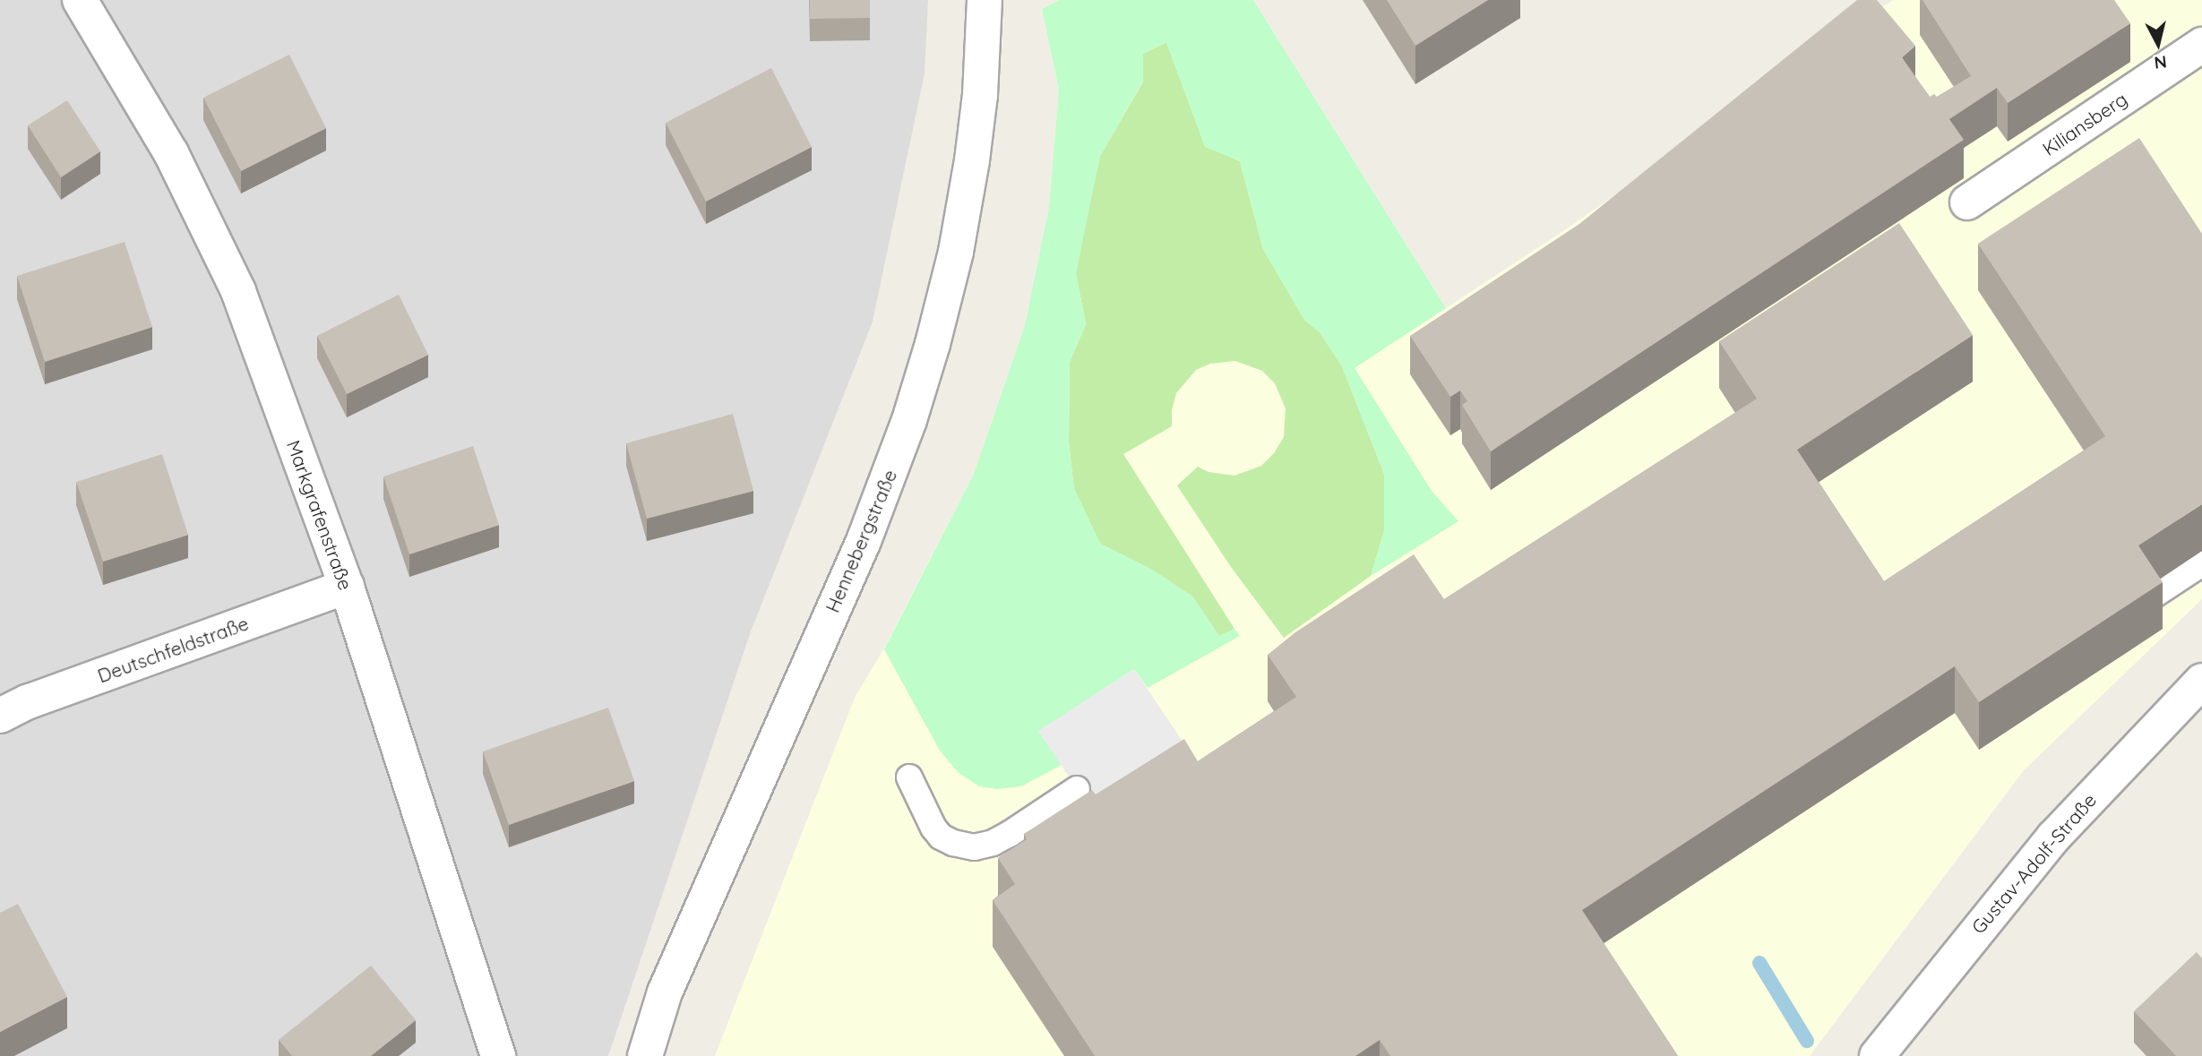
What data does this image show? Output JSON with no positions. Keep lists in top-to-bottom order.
{
  "streets": {
    "street": [
      "Kiliansberg",
      "Markgrafenstraße",
      "Hennebergstraße",
      "Deutschfeldstraße",
      "Gustav-Adolf-Straße"
    ]
  },
  "crossings": [
    ["Markgrafenstraße", "Deutschfeldstraße"]
  ],
  "north": "bottom"
}
